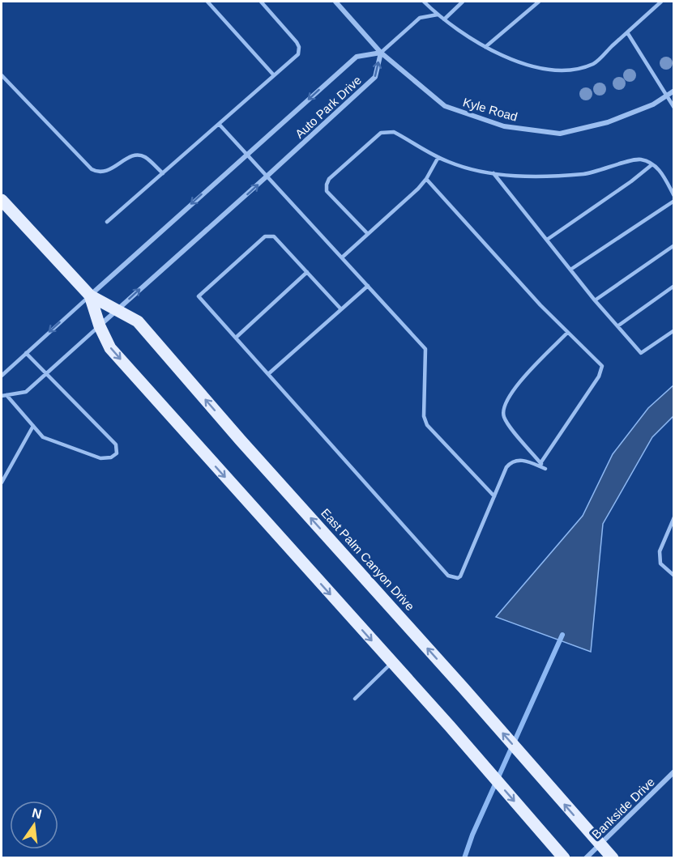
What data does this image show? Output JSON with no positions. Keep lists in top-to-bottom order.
{
  "streets": {
    "main road": ["East Palm Canyon Drive"],
    "street": ["Auto Park Drive", "Kyle Road", "Bankside Drive"]
  },
  "crossings": [
    ["Auto Park Drive", "Kyle Road"],
    ["Auto Park Drive", "East Palm Canyon Drive"],
    ["East Palm Canyon Drive", "Bankside Drive"]
  ],
  "north": "top"
}
